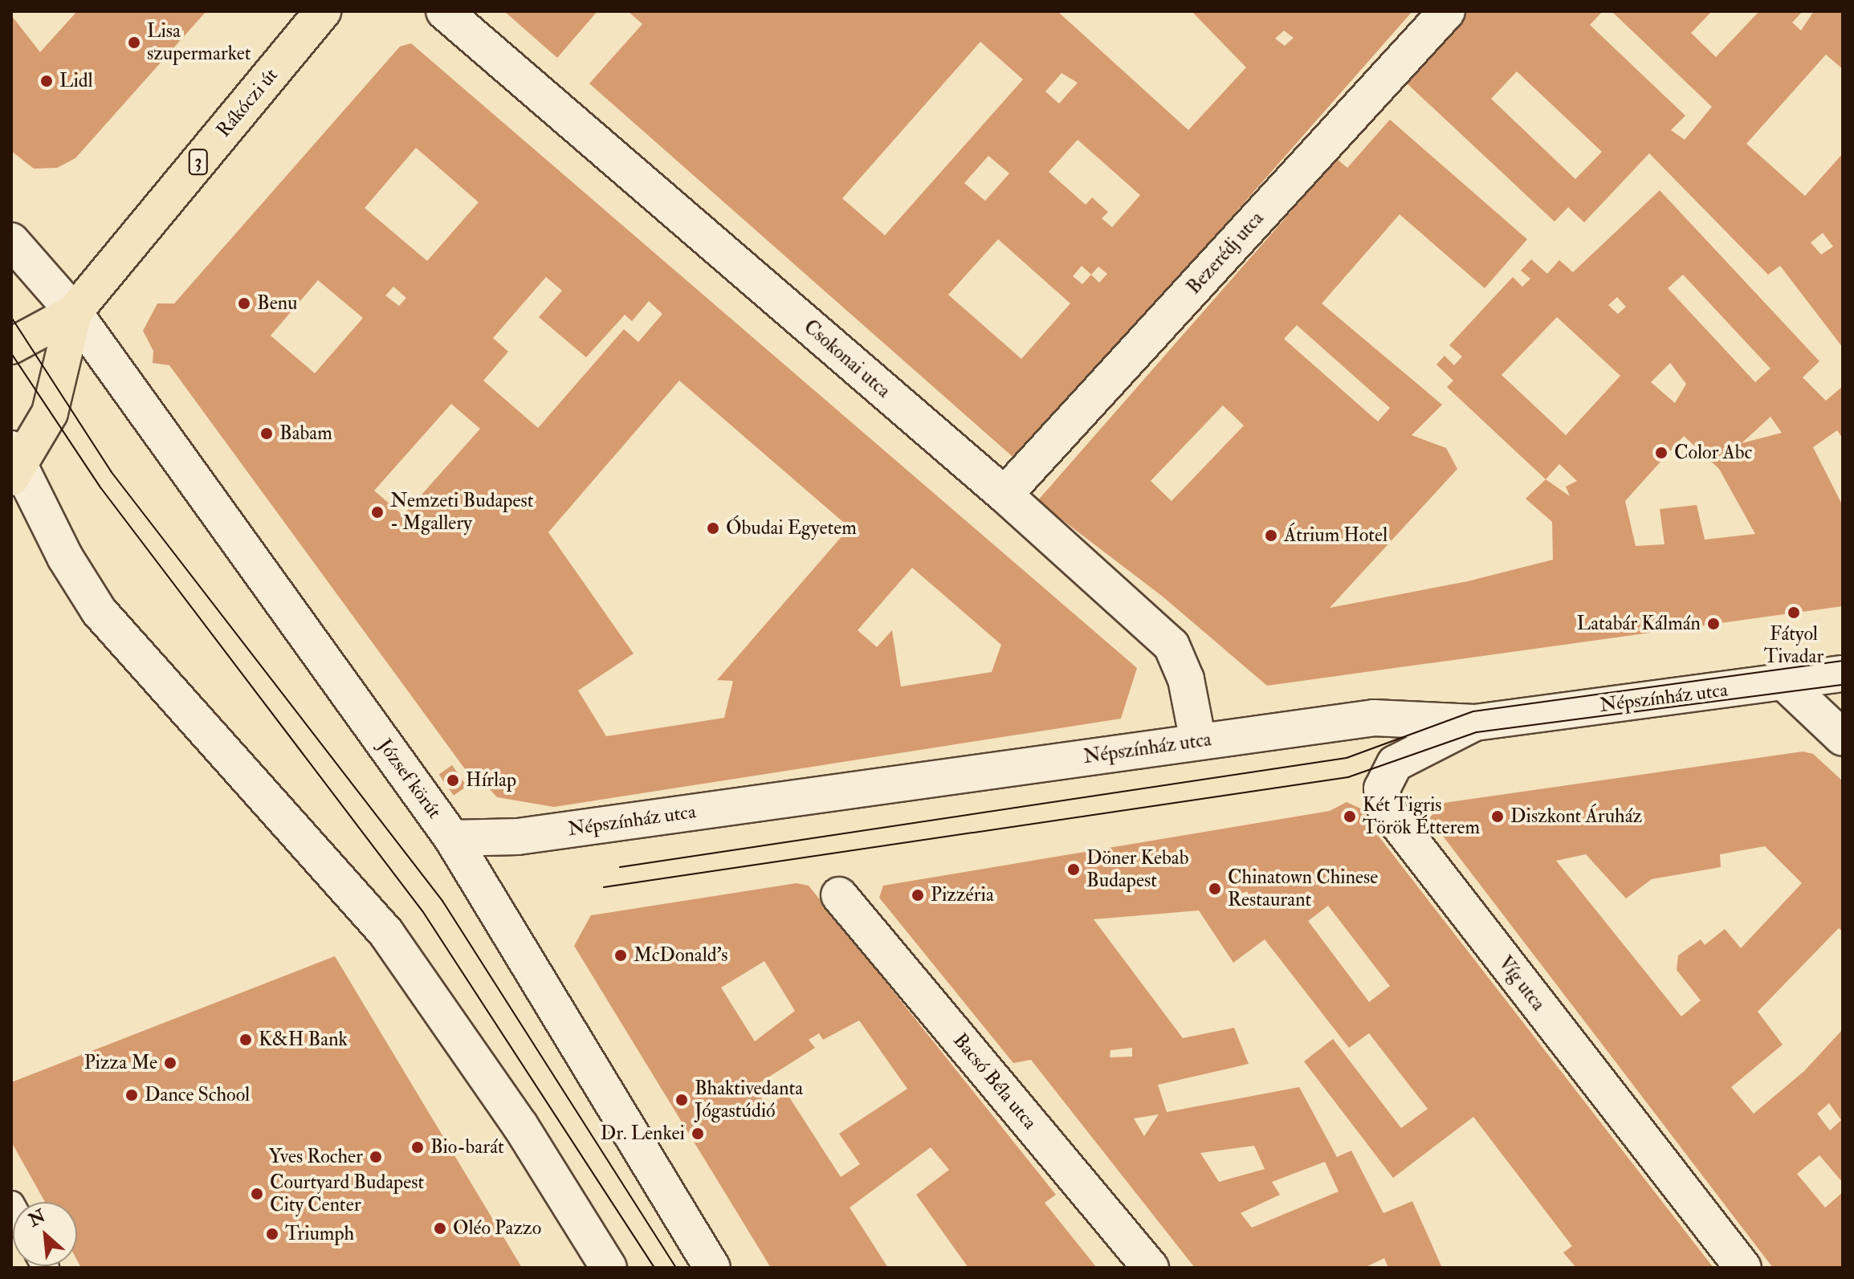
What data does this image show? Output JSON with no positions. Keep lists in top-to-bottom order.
{
  "streets": {
    "main road": ["Rákóczi út", "3"],
    "street": [
      "Bezerédj utca",
      "Csokonai utca",
      "Népszínház utca",
      "József körút",
      "Víg utca",
      "Bacsó Béla utca"
    ]
  },
  "crossings": [
    ["Rákóczi út", "József körút"],
    ["Bezerédj utca", "Csokonai utca"],
    ["Csokonai utca", "Népszínház utca"],
    ["Népszínház utca", "József körút"],
    ["Népszínház utca", "Víg utca"]
  ],
  "places": [
    "Lisa szupermarket",
    "Lidl",
    "Benu",
    "Babam",
    "Color Abc",
    "Nemzeti Budapest - Mgallery",
    "Óbudai Egyetem",
    "Átrium Hotel",
    "Fátyol Tivadar",
    "Latabár Kálmán",
    "Hírlap",
    "Két Tigris Török Étterem",
    "Diszkont Áruház",
    "Döner Kebab Budapest",
    "Chinatown Chinese Restaurant",
    "Pizzéria",
    "McDonald's",
    "K&H Bank",
    "Pizza Me",
    "Dance School",
    "Bhaktivedanta Jógastúdió",
    "Dr. Lenkei",
    "Bio-barát",
    "Yves Rocher",
    "Courtyard Budapest City Center",
    "Oléo Pazzo",
    "Triumph"
  ],
  "north": "top left"
}
